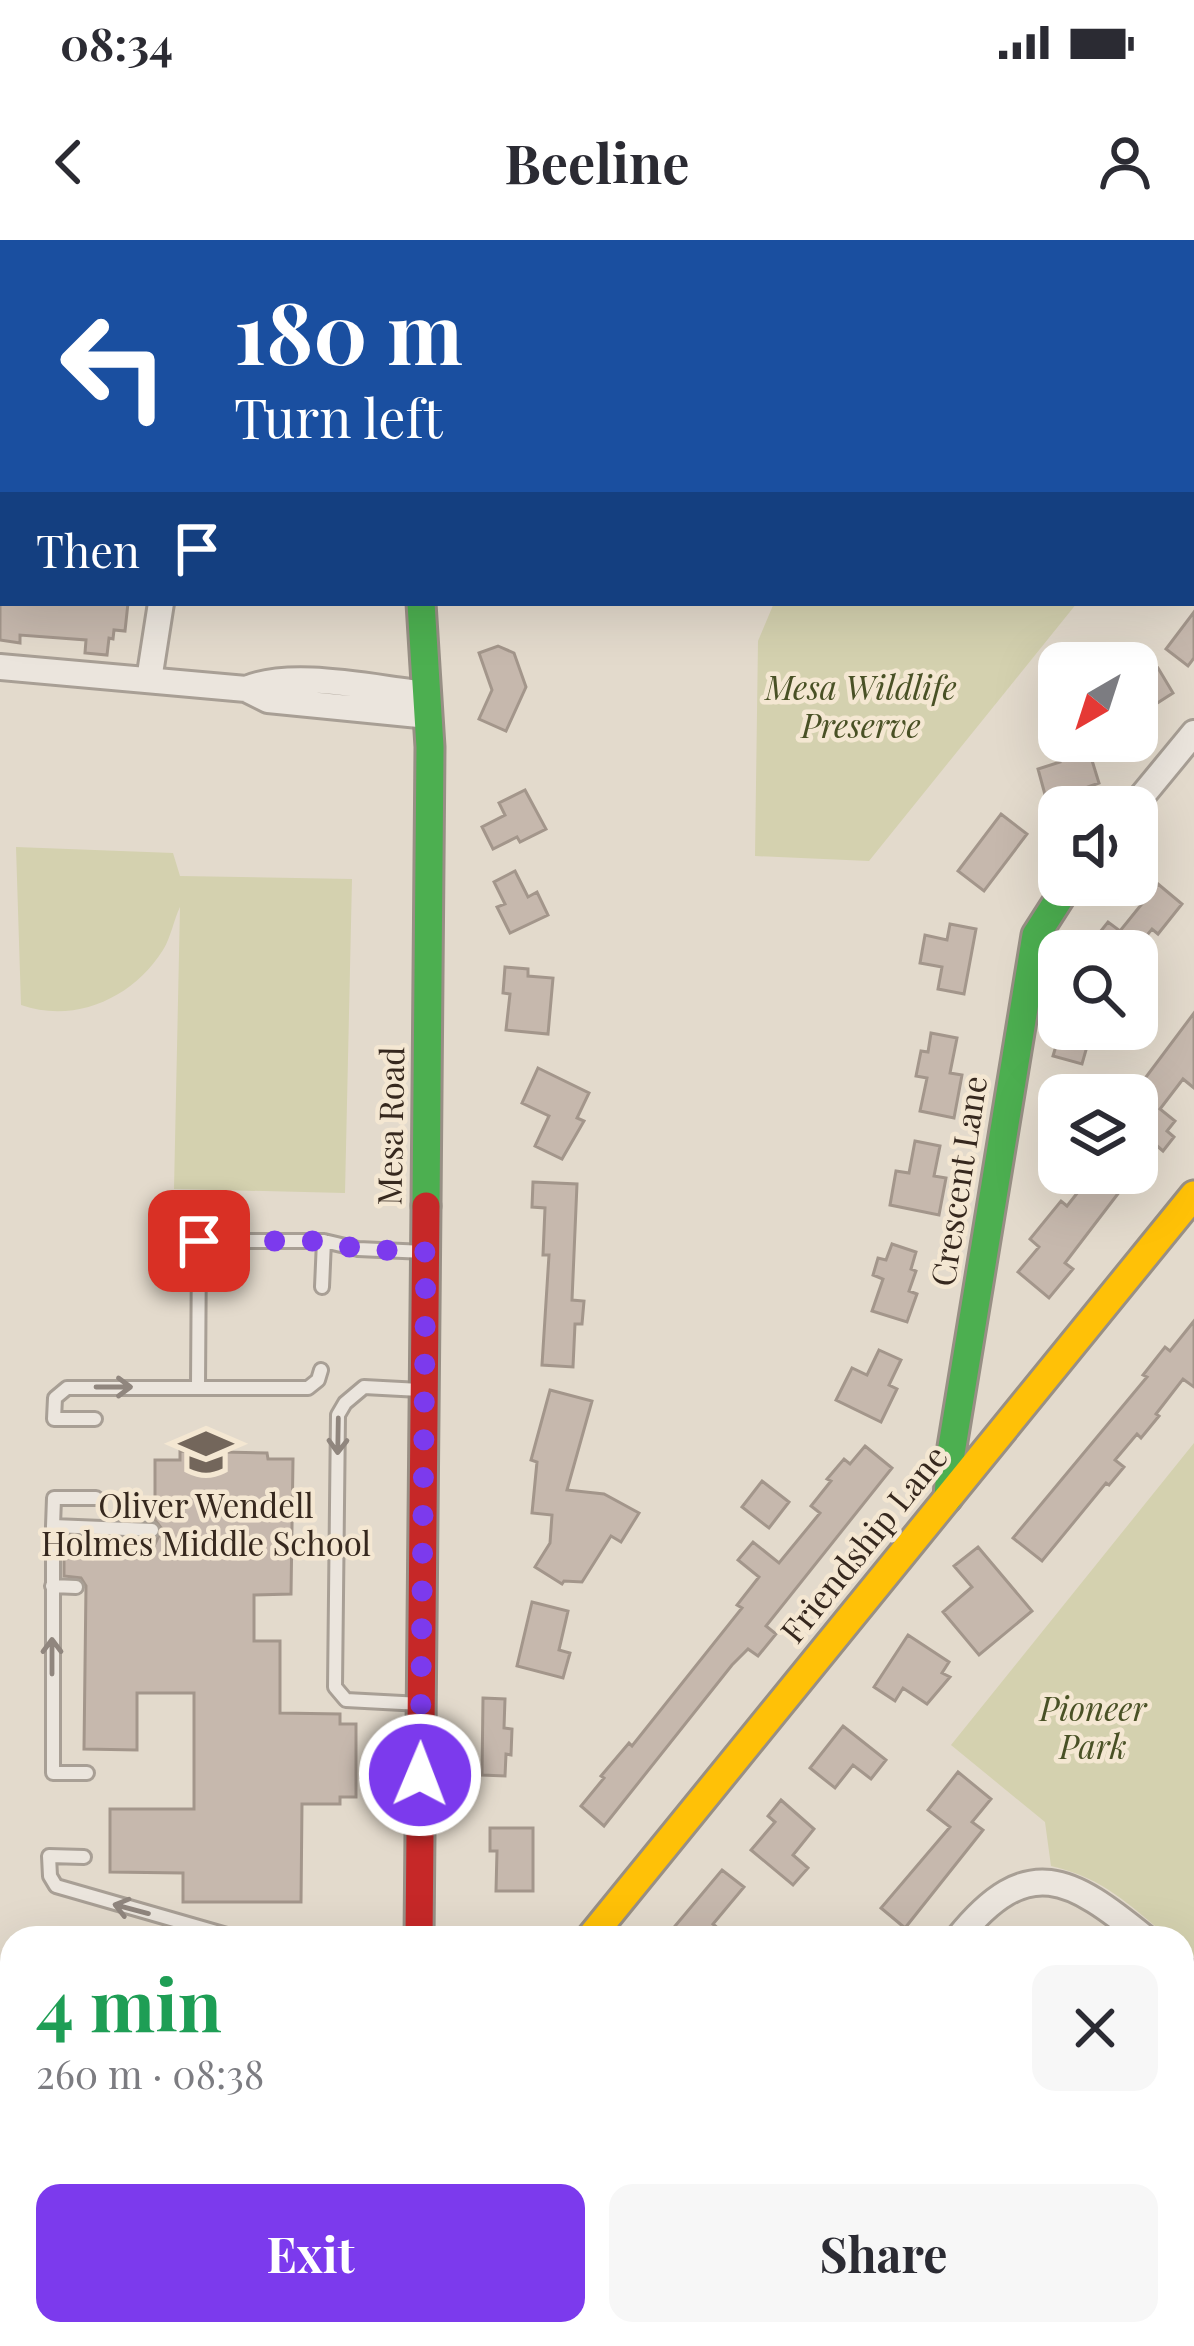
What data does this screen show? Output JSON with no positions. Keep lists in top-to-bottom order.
{
  "streets": {
    "street": ["Mesa Road", "Crescent Lane", "Friendship Lane"]
  },
  "crossings": [
    ["Crescent Lane", "Friendship Lane"]
  ],
  "parks": ["Mesa Wildlife Preserve", "Pioneer Park"],
  "places": {
    "school or university": ["Oliver Wendell Holmes Middle School"]
  },
  "north": "bottom left",
  "page": {
    "status": "08:34",
    "header": "Beeline",
    "turn": ["180 m", "Turn left"],
    "then": "Then",
    "heading": ["4 min", "260 m · 08:38"],
    "buttons": ["Exit", "Share"]
  }
}
